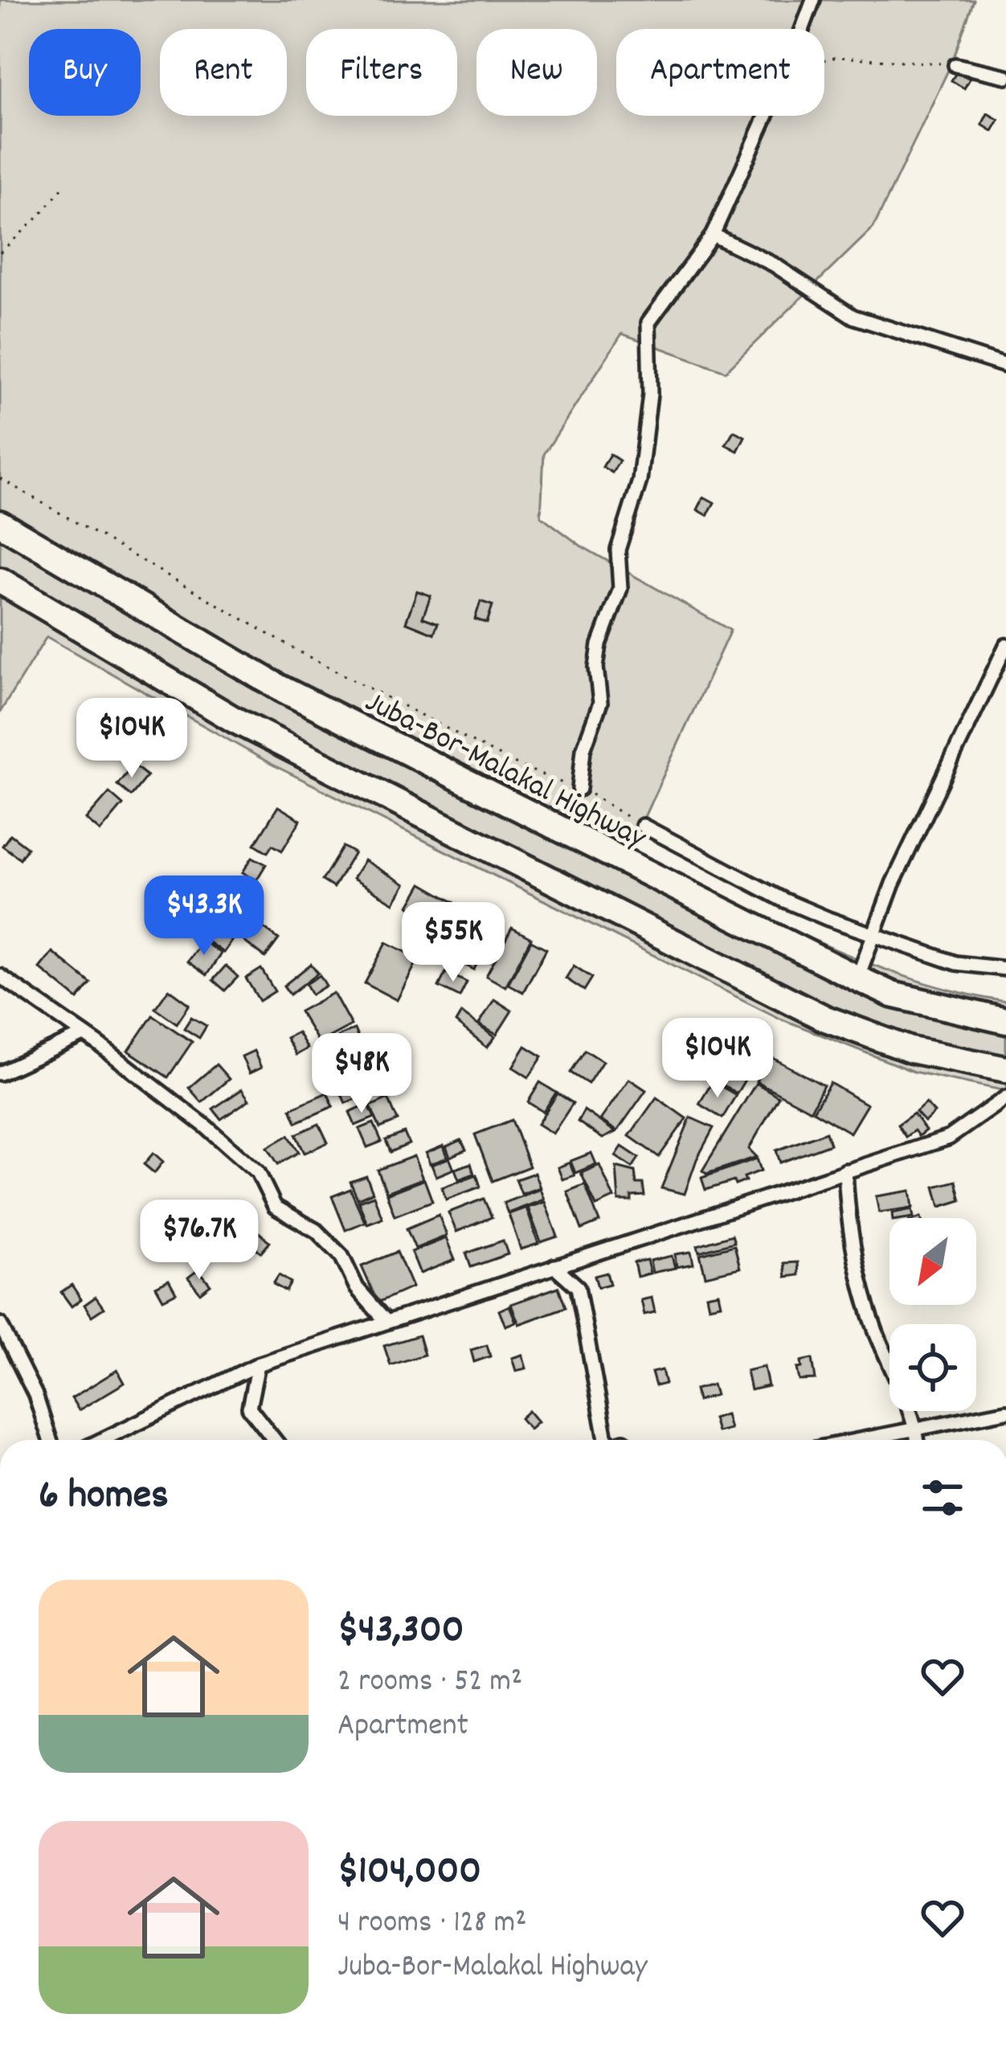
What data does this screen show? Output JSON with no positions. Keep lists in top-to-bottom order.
{
  "streets": {
    "highway": ["Juba-Bor-Malakal Highway"]
  },
  "north": "bottom left",
  "page": {
    "chip": [
      "Buy",
      "Rent",
      "Filters",
      "New",
      "Apartment"
    ],
    "price": [
      "$104K",
      "$43.3K",
      "$55K",
      "$104K",
      "$48K",
      "$76.7K"
    ],
    "heading": "6 homes",
    "list": [
      {
        "name": "$43,300",
        "note": "2 rooms · 52 m² · Apartment"
      },
      {
        "name": "$104,000",
        "note": "4 rooms · 128 m² · Juba-Bor-Malakal Highway"
      }
    ]
  }
}
